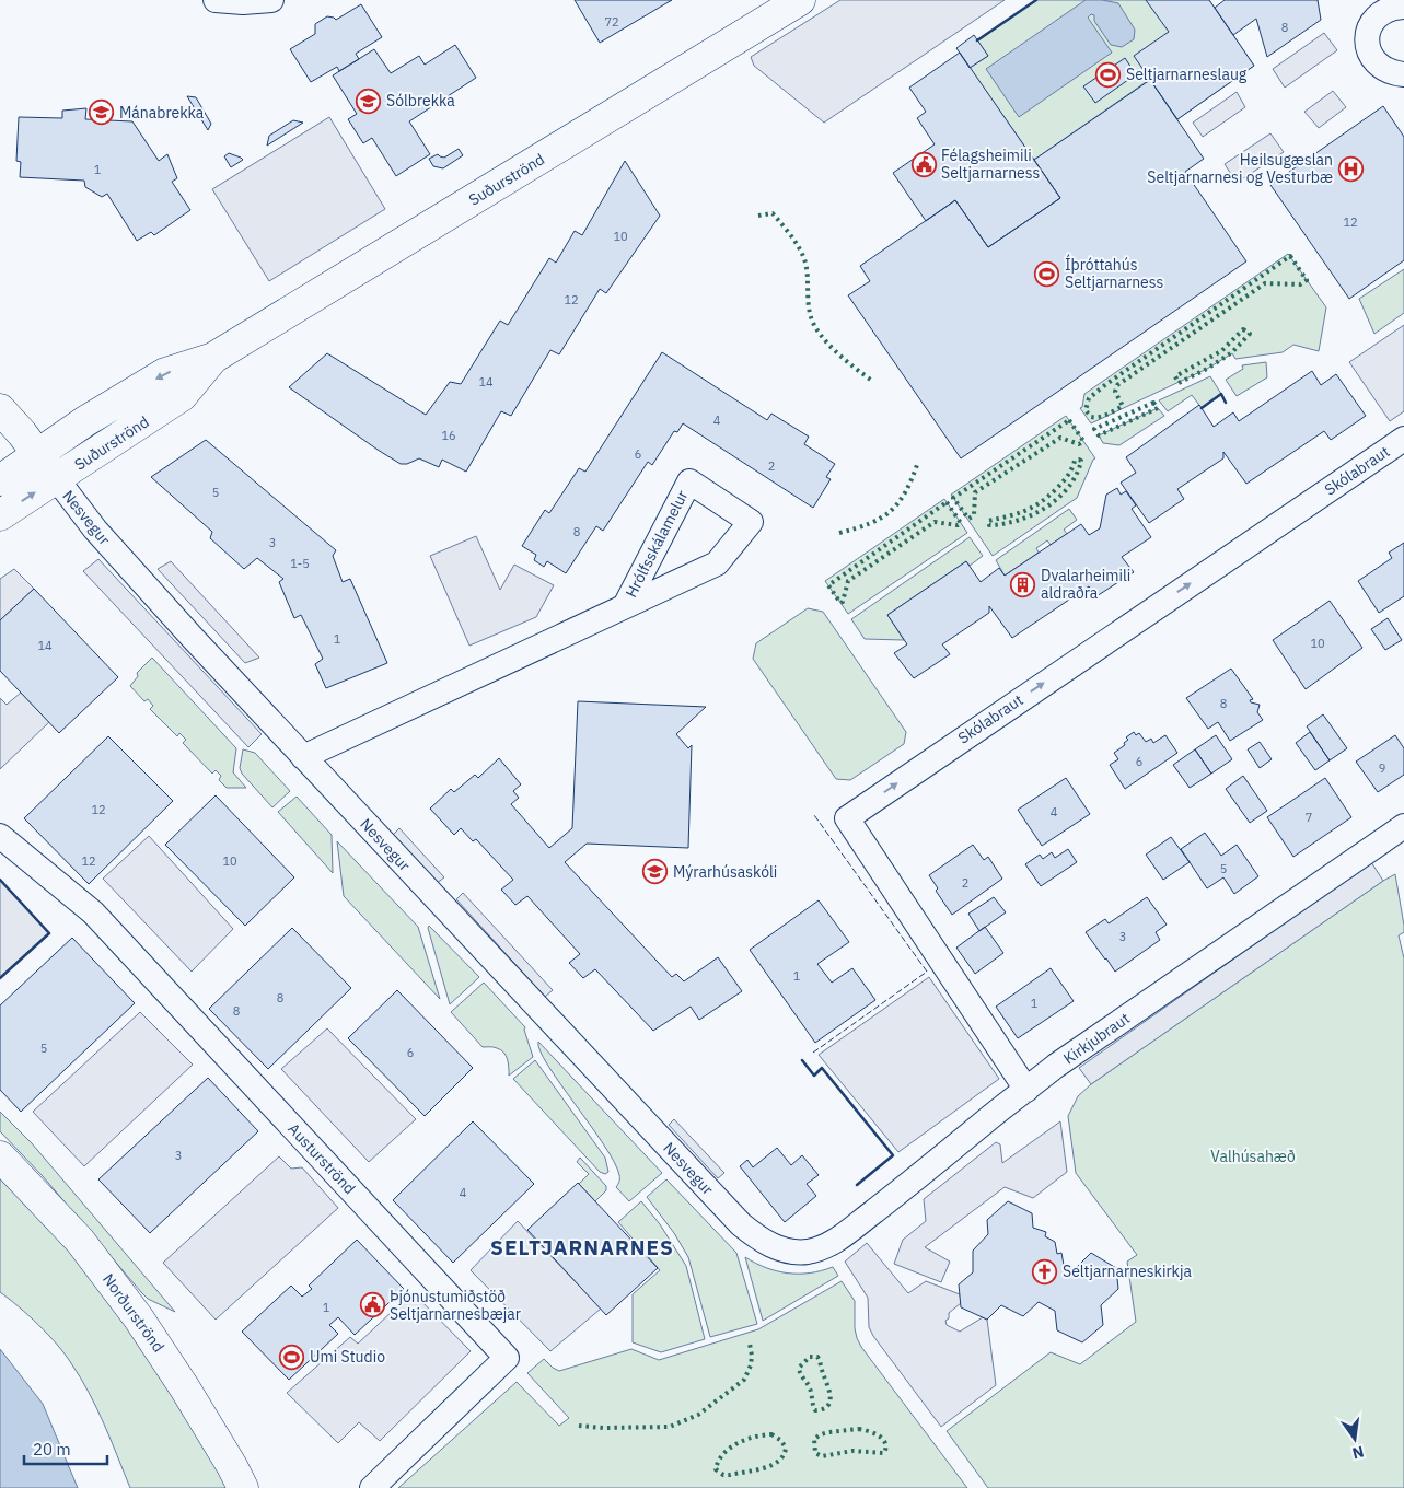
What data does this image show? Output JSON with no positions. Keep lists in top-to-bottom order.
{
  "streets": {
    "street": [
      "Suðurströnd",
      "Skólabraut",
      "Nesvegur",
      "Hrólfsskálamelur",
      "Kirkjubraut",
      "Austurströnd",
      "Norðurströnd"
    ]
  },
  "crossings": [
    ["Suðurströnd", "Nesvegur"],
    ["Skólabraut", "Kirkjubraut"],
    ["Nesvegur", "Hrólfsskálamelur"],
    ["Nesvegur", "Kirkjubraut"]
  ],
  "districts": ["SELTJARNARNES"],
  "parks": ["Valhúsahæð"],
  "places": {
    "sports": ["Seltjarnarneslaug", "Íþróttahús Seltjarnarness", "Umi Studio"],
    "school or university": ["Sólbrekka", "Mánabrekka", "Mýrarhúsaskóli"],
    "public building": ["Félagsheimili Seltjarnarness", "Þjónustumiðstöð Seltjarnarnesbæjar"],
    "hospital": ["Heilsugæslan Seltjarnarnesi og Vesturbæ"],
    "building": ["Dvalarheimili aldraðra"],
    "church": ["Seltjarnarneskirkja"]
  },
  "house_numbers": [
    "72",
    "8",
    "1",
    "12",
    "10",
    "12",
    "14",
    "4",
    "16",
    "6",
    "2",
    "5",
    "8",
    "3",
    "1-5",
    "1",
    "10",
    "14",
    "8",
    "6",
    "9",
    "12",
    "4",
    "7",
    "12",
    "10",
    "5",
    "2",
    "3",
    "1",
    "8",
    "1",
    "8",
    "5",
    "6",
    "3",
    "4",
    "1"
  ],
  "scale_bar": "20 m",
  "north": "bottom"
}
